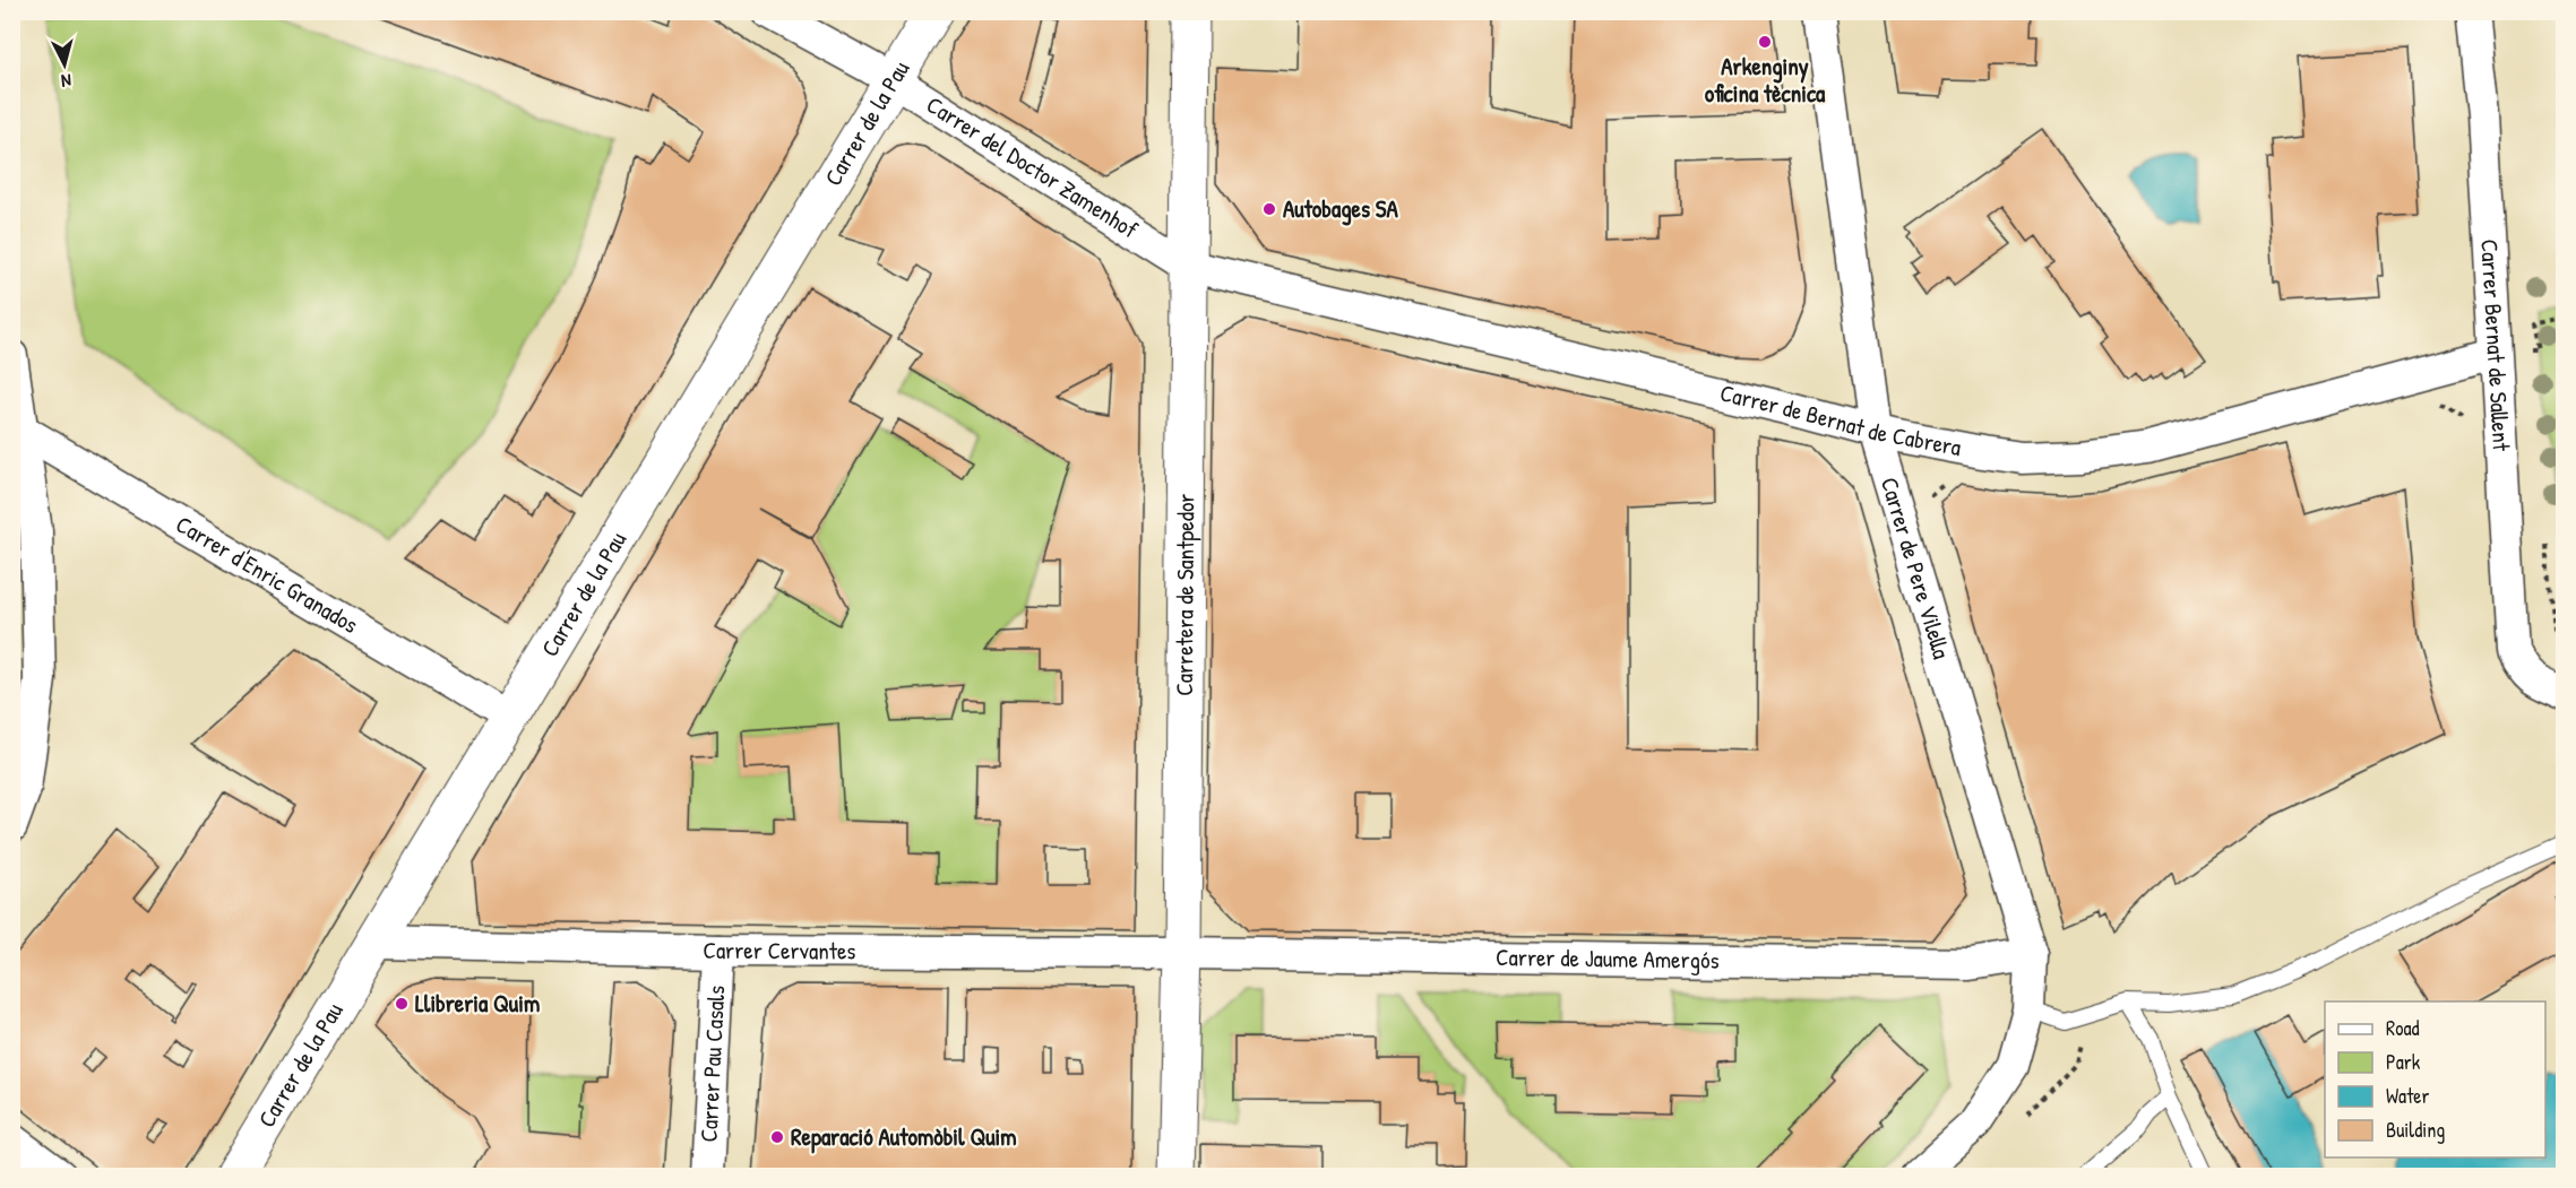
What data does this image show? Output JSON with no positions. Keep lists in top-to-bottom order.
{
  "streets": {
    "street": [
      "Carrer de la Pau",
      "Carrer del Doctor Zamenhof",
      "Carrer Bernat de Sallent",
      "Carrer de Bernat de Cabrera",
      "Carrer de Pere Vilella",
      "Carrer d'Enric Granados",
      "Carretera de Santpedor",
      "Carrer Cervantes",
      "Carrer de Jaume Amergós",
      "Carrer Pau Casals"
    ]
  },
  "crossings": [
    ["Carrer de la Pau", "Carrer del Doctor Zamenhof"],
    ["Carrer de la Pau", "Carrer d'Enric Granados"],
    ["Carrer de la Pau", "Carrer Cervantes"],
    ["Carrer del Doctor Zamenhof", "Carrer de Bernat de Cabrera"],
    ["Carrer del Doctor Zamenhof", "Carretera de Santpedor"],
    ["Carrer Bernat de Sallent", "Carrer de Bernat de Cabrera"],
    ["Carrer de Bernat de Cabrera", "Carrer de Pere Vilella"],
    ["Carrer de Bernat de Cabrera", "Carretera de Santpedor"],
    ["Carrer de Pere Vilella", "Carrer de Jaume Amergós"],
    ["Carretera de Santpedor", "Carrer Cervantes"],
    ["Carretera de Santpedor", "Carrer de Jaume Amergós"],
    ["Carrer Cervantes", "Carrer de Jaume Amergós"],
    ["Carrer Cervantes", "Carrer Pau Casals"]
  ],
  "places": [
    "Arkenginy oficina tècnica",
    "Autobages SA",
    "Llibreria Quim",
    "Reparació Automòbil Quim"
  ],
  "legend": [
    "Road",
    "Park",
    "Water",
    "Building"
  ],
  "north": "bottom"
}
